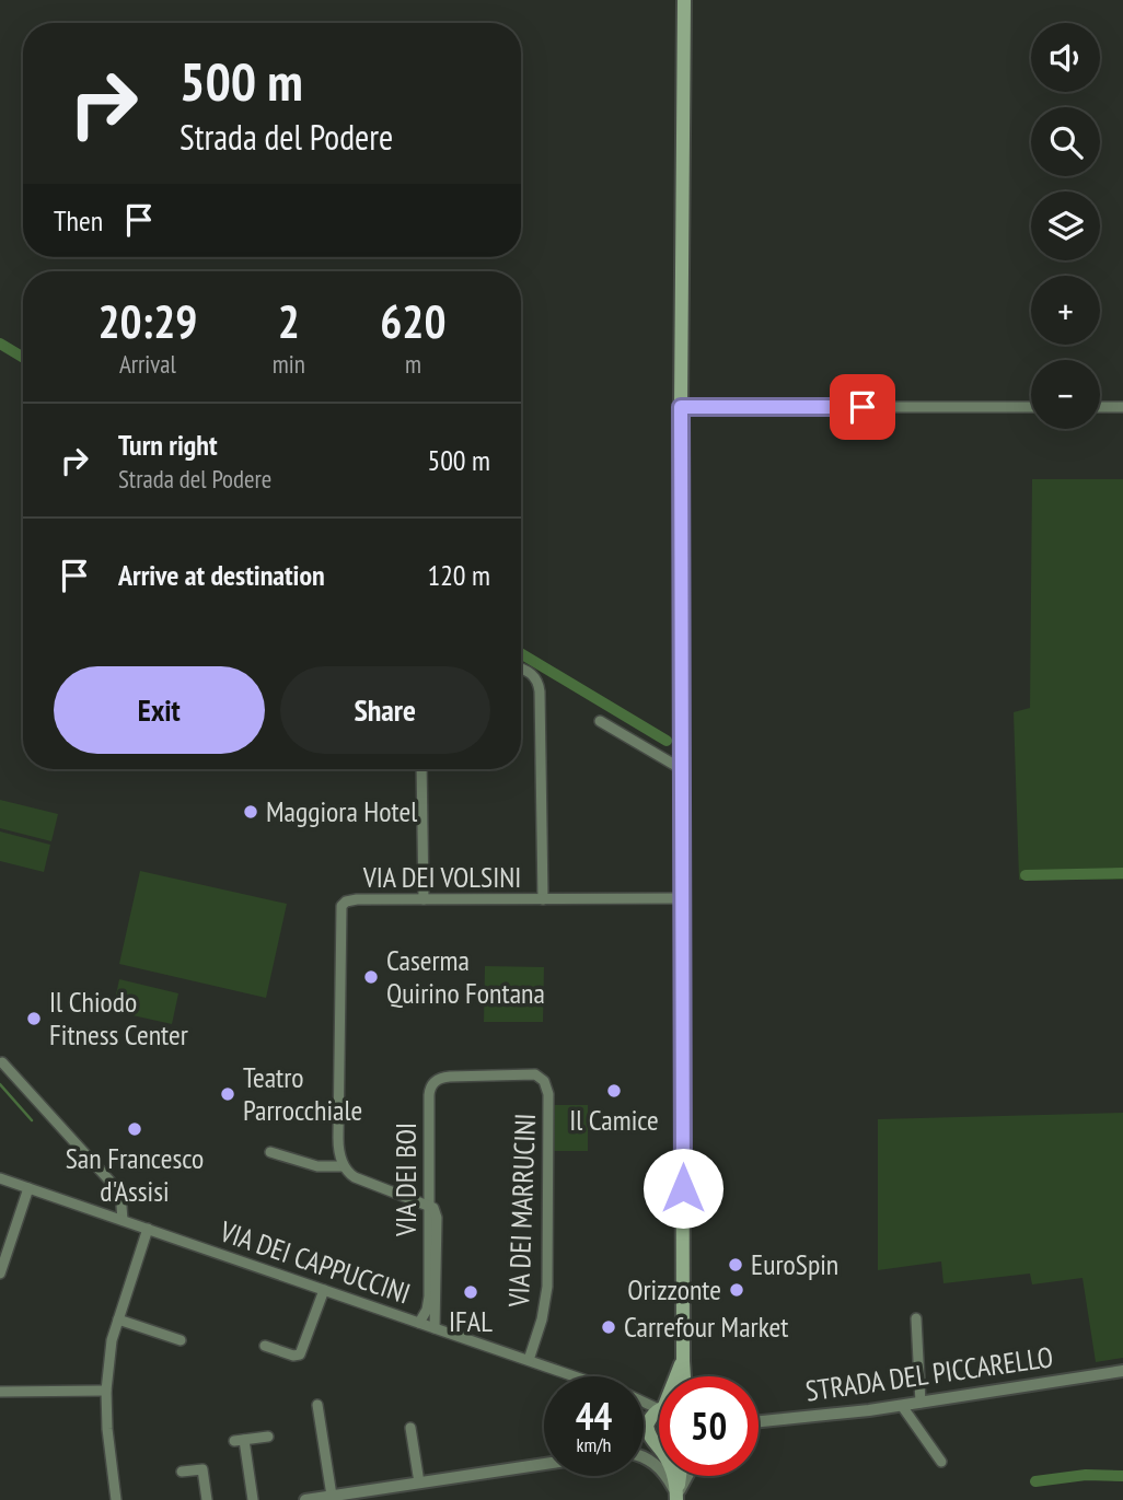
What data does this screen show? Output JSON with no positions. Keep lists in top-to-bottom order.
{
  "streets": {
    "street": [
      "VIA DEI VOLSINI",
      "VIA DEI BOI",
      "VIA DEI MARRUCINI",
      "VIA DEI CAPPUCCINI",
      "STRADA DEL PICCARELLO"
    ]
  },
  "crossings": [
    ["VIA DEI BOI", "VIA DEI MARRUCINI"],
    ["VIA DEI BOI", "VIA DEI CAPPUCCINI"],
    ["VIA DEI MARRUCINI", "VIA DEI CAPPUCCINI"]
  ],
  "places": [
    "Maggiora Hotel",
    "Caserma Quirino Fontana",
    "Il Chiodo Fitness Center",
    "Il Camice",
    "Teatro Parrocchiale",
    "San Francesco d'Assisi",
    "EuroSpin",
    "Orizzonte",
    "IFAL",
    "Carrefour Market"
  ],
  "page": {
    "map_buttons": ["+", "−"],
    "turn": ["500 m", "Strada del Podere"],
    "then": "Then",
    "eta": [
      "20:29",
      "Arrival",
      "2",
      "min",
      "620",
      "m"
    ],
    "list": [
      {
        "name": "Turn right",
        "note": "Strada del Podere",
        "value": "500 m"
      },
      {
        "name": "Arrive at destination",
        "value": "120 m"
      }
    ],
    "buttons": ["Exit", "Share"],
    "speed": "44 km/h",
    "limit": "50"
  }
}
